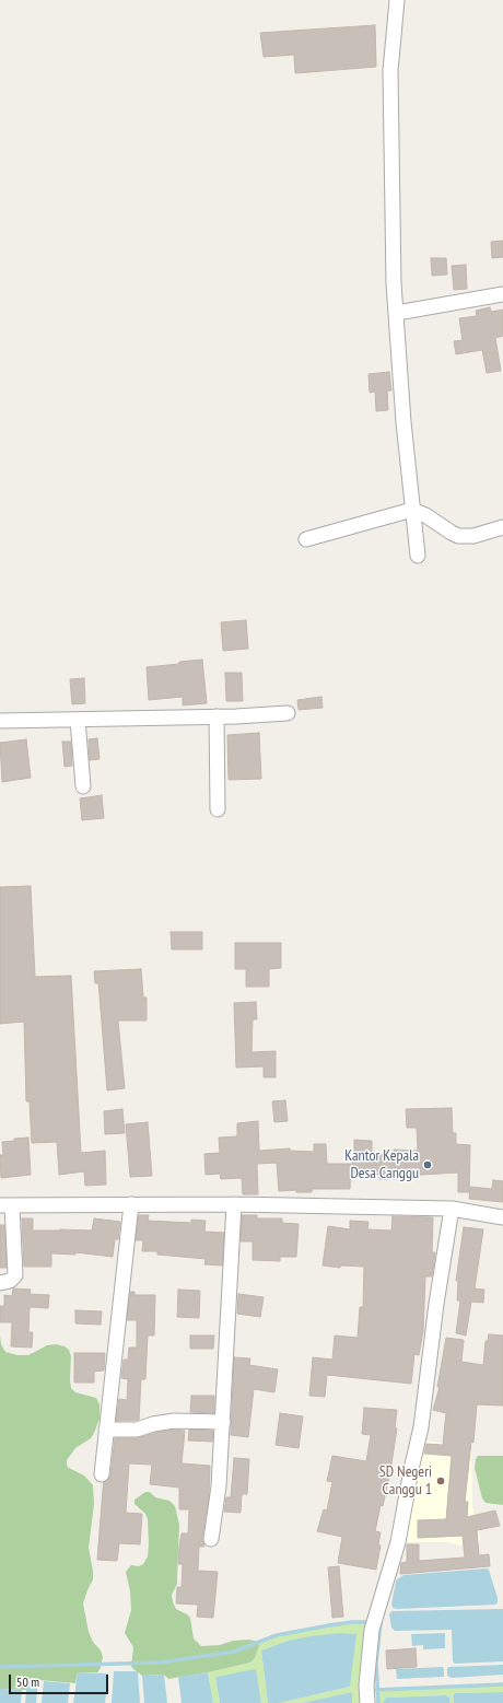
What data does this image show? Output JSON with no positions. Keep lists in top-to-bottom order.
{
  "places": ["Kantor Kepala Desa Canggu", "SD Negeri Canggu 1"],
  "scale_bar": "50 m"
}
